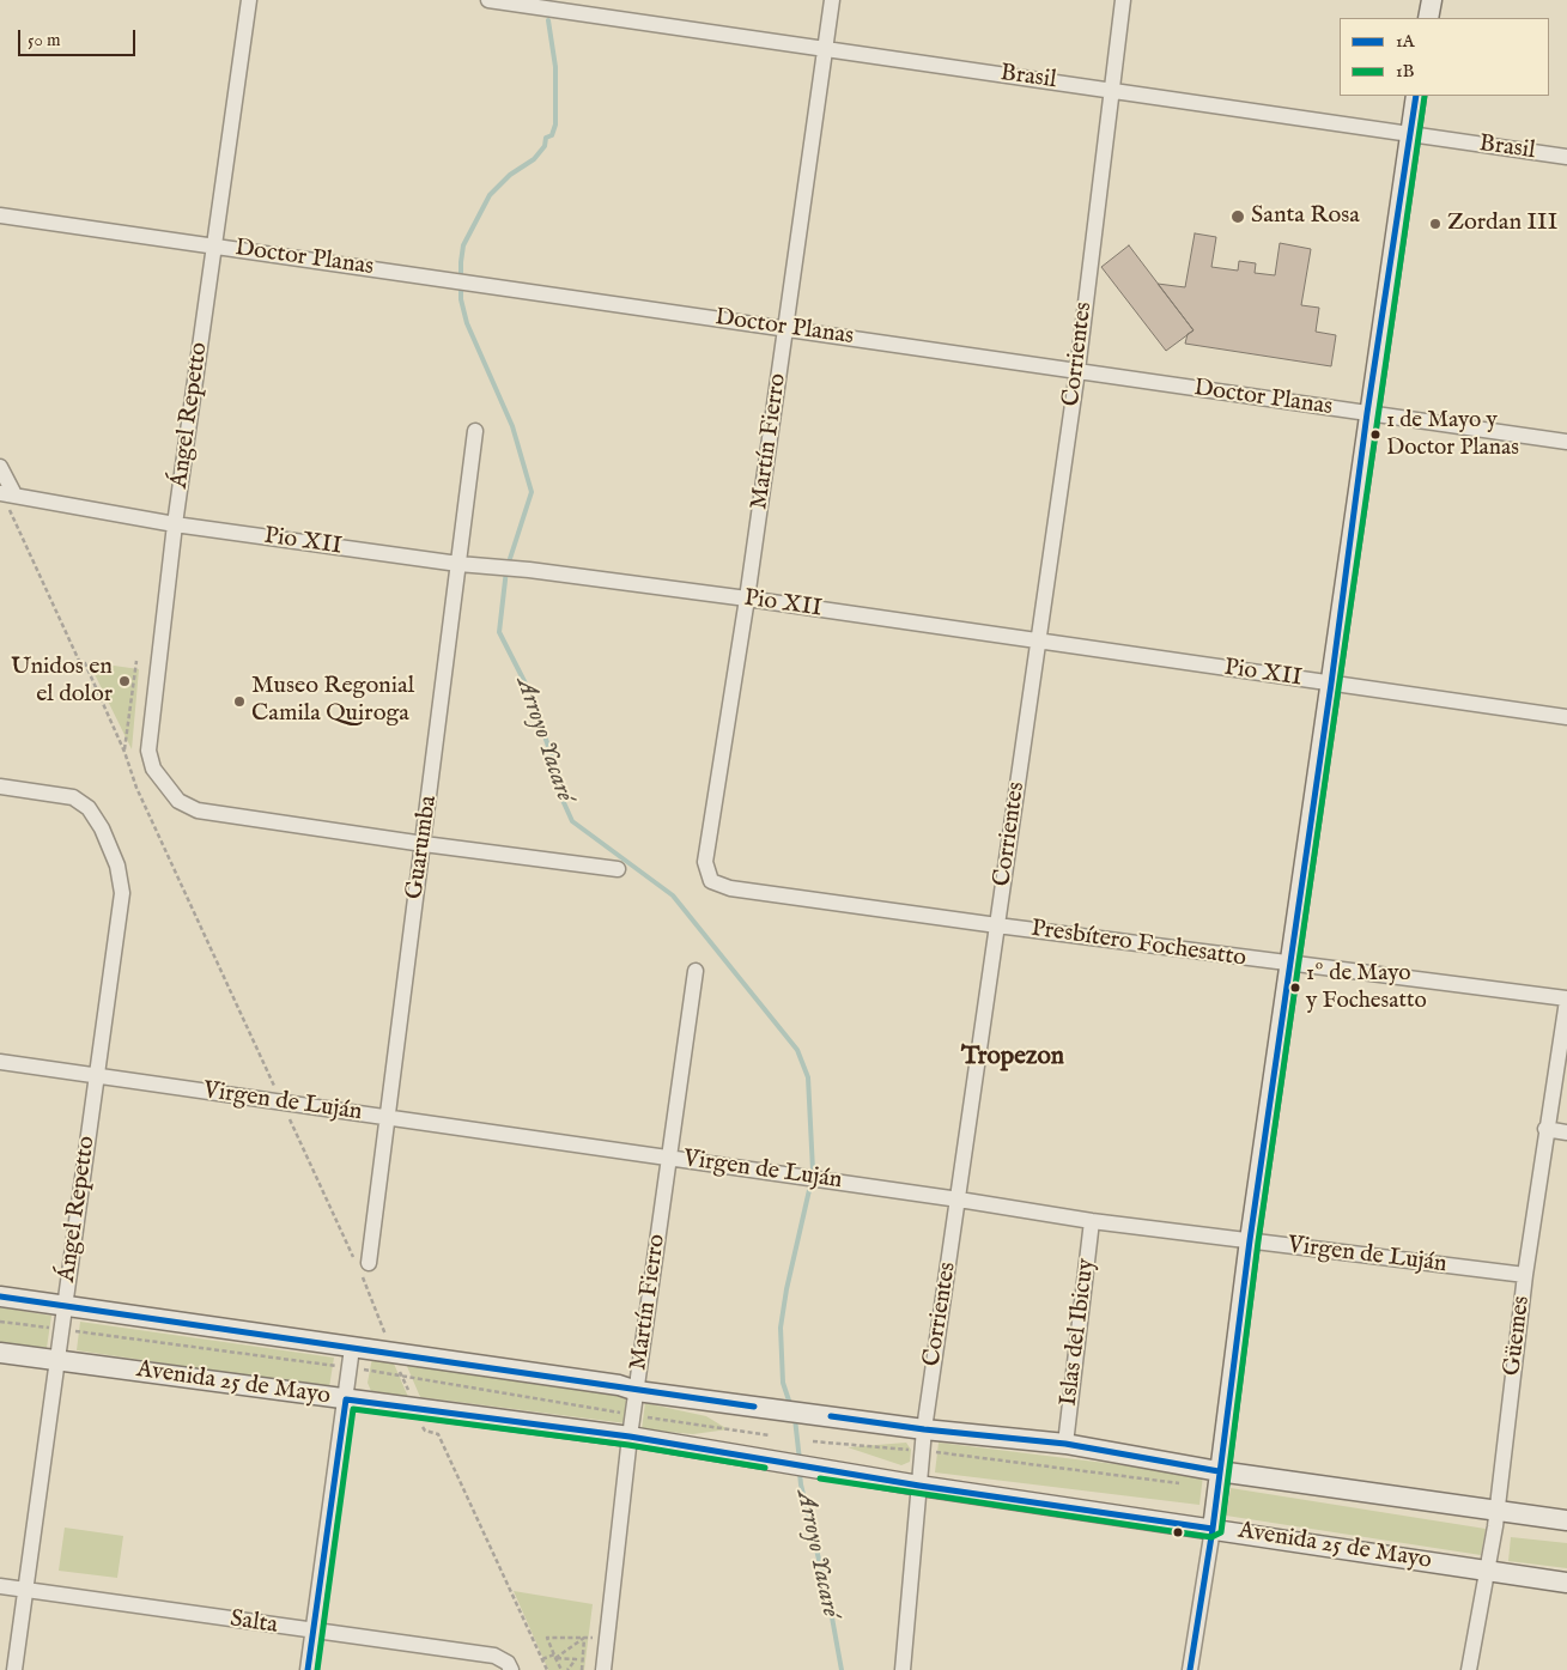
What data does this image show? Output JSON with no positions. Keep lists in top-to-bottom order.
{
  "streets": {
    "main road": ["Avenida 25 de Mayo"],
    "street": [
      "Brasil",
      "Doctor Planas",
      "Corrientes",
      "Ángel Repetto",
      "Martín Fierro",
      "Pio XII",
      "Guarumba",
      "Presbítero Fochesatto",
      "Virgen de Luján",
      "Islas del Ibicuy",
      "Güemes",
      "Salta"
    ]
  },
  "crossings": [
    ["Brasil", "Corrientes"],
    ["Brasil", "Martín Fierro"],
    ["Doctor Planas", "Corrientes"],
    ["Doctor Planas", "Ángel Repetto"],
    ["Doctor Planas", "Martín Fierro"],
    ["Corrientes", "Pio XII"],
    ["Corrientes", "Presbítero Fochesatto"],
    ["Corrientes", "Virgen de Luján"],
    ["Corrientes", "Avenida 25 de Mayo"],
    ["Ángel Repetto", "Pio XII"],
    ["Ángel Repetto", "Guarumba"],
    ["Ángel Repetto", "Virgen de Luján"],
    ["Ángel Repetto", "Avenida 25 de Mayo"],
    ["Ángel Repetto", "Salta"],
    ["Martín Fierro", "Pio XII"],
    ["Martín Fierro", "Presbítero Fochesatto"],
    ["Martín Fierro", "Virgen de Luján"],
    ["Martín Fierro", "Avenida 25 de Mayo"],
    ["Pio XII", "Guarumba"],
    ["Guarumba", "Virgen de Luján"],
    ["Presbítero Fochesatto", "Güemes"],
    ["Virgen de Luján", "Islas del Ibicuy"],
    ["Virgen de Luján", "Güemes"],
    ["Güemes", "Avenida 25 de Mayo"]
  ],
  "districts": ["Tropezon"],
  "water": ["Arroyo Yacaré"],
  "places": [
    "Santa Rosa",
    "Zordan III",
    "1 de Mayo y Doctor Planas",
    "Unidos en el dolor",
    "Museo Regonial Camila Quiroga",
    "1º de Mayo y Fochesatto"
  ],
  "lines": ["transit line 1A", "transit line 1B"],
  "legend": ["1A", "1B"],
  "scale_bar": "50 m"
}
